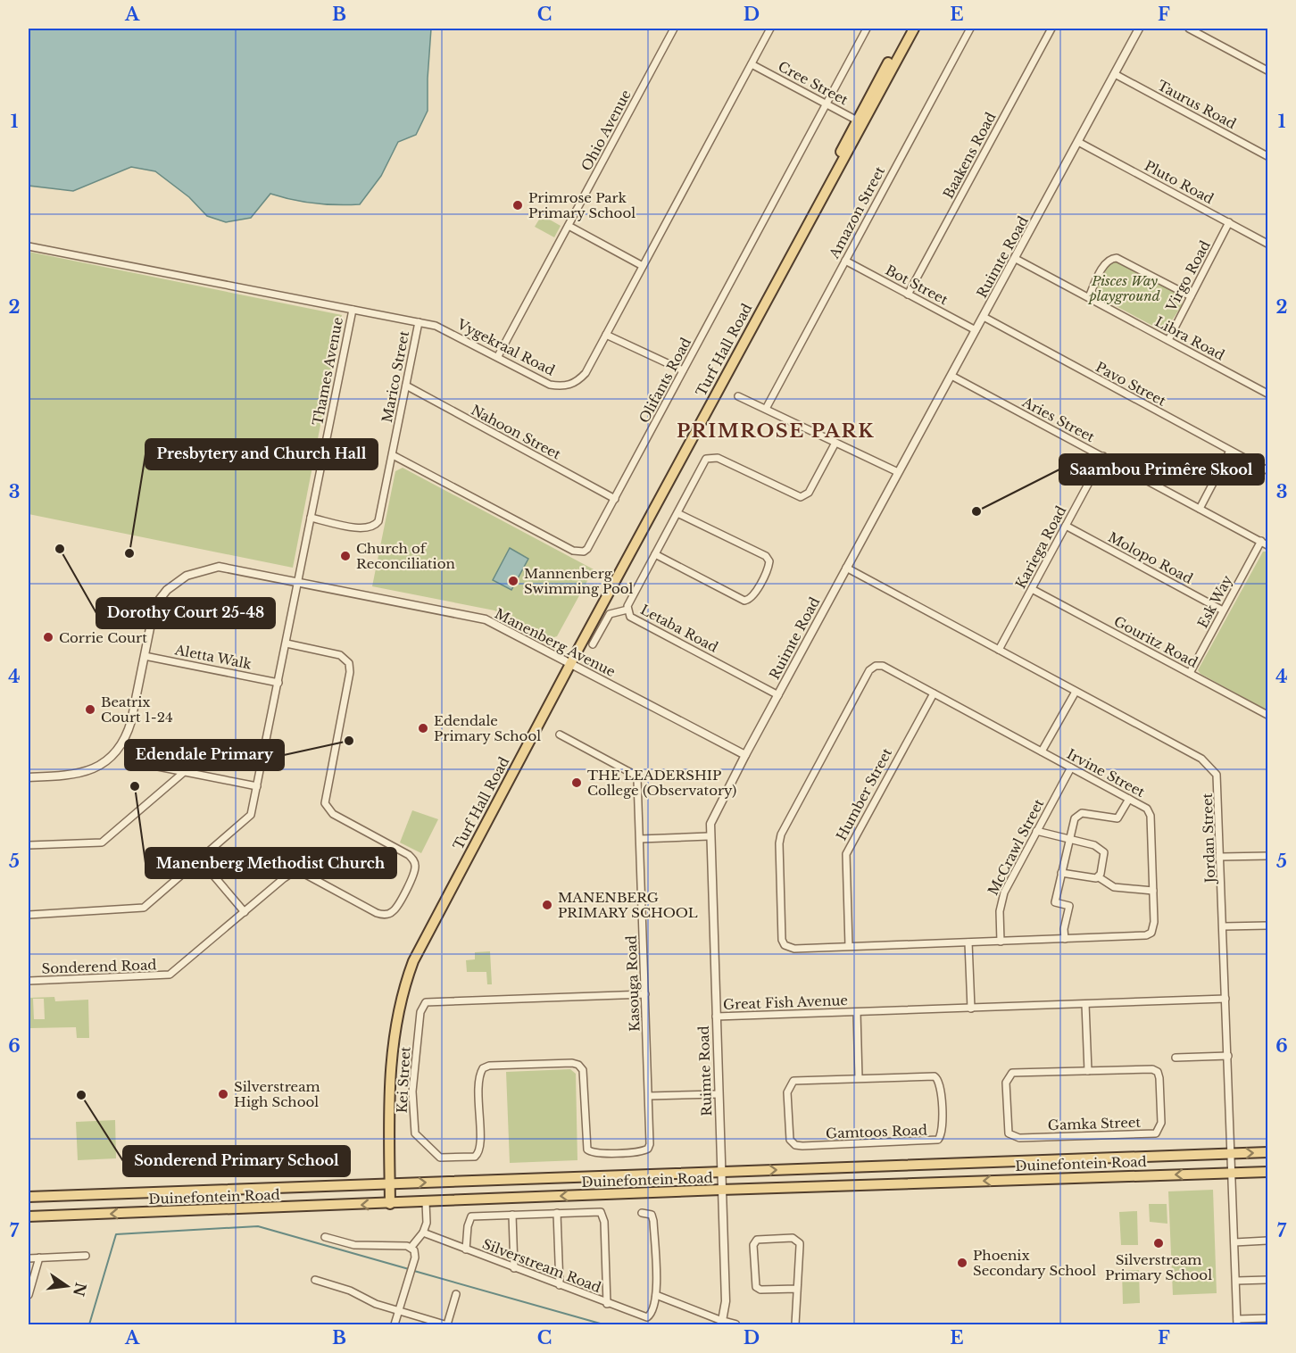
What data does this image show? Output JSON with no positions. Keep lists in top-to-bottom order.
{
  "streets": {
    "main road": ["Turf Hall Road", "Duinefontein Road"],
    "street": [
      "Cree Street",
      "Taurus Road",
      "Ohio Avenue",
      "Baakens Road",
      "Pluto Road",
      "Amazon Street",
      "Ruimte Road",
      "Virgo Road",
      "Bot Street",
      "Libra Road",
      "Vygekraal Road",
      "Thames Avenue",
      "Marico Street",
      "Olifants Road",
      "Pavo Street",
      "Aries Street",
      "Nahoon Street",
      "Kariega Road",
      "Molopo Road",
      "Esk Way",
      "Letaba Road",
      "Gouritz Road",
      "Manenberg Avenue",
      "Aletta Walk",
      "Irvine Street",
      "Humber Street",
      "Jordan Street",
      "McCrawl Street",
      "Sonderend Road",
      "Kasouga Road",
      "Great Fish Avenue",
      "Kei Street",
      "Gamka Street",
      "Gamtoos Road",
      "Silverstream Road"
    ]
  },
  "crossings": [
    ["Cree Street", "Vygekraal Road"],
    ["Cree Street", "Turf Hall Road"],
    ["Cree Street", "Olifants Road"],
    ["Taurus Road", "Ruimte Road"],
    ["Ohio Avenue", "Vygekraal Road"],
    ["Baakens Road", "Bot Street"],
    ["Pluto Road", "Ruimte Road"],
    ["Pluto Road", "Virgo Road"],
    ["Amazon Street", "Bot Street"],
    ["Ruimte Road", "Bot Street"],
    ["Ruimte Road", "Libra Road"],
    ["Ruimte Road", "Pavo Street"],
    ["Ruimte Road", "Aries Street"],
    ["Ruimte Road", "Letaba Road"],
    ["Ruimte Road", "Manenberg Avenue"],
    ["Ruimte Road", "Jordan Street"],
    ["Ruimte Road", "Great Fish Avenue"],
    ["Ruimte Road", "Duinefontein Road"],
    ["Virgo Road", "Libra Road"],
    ["Vygekraal Road", "Thames Avenue"],
    ["Vygekraal Road", "Marico Street"],
    ["Turf Hall Road", "Manenberg Avenue"],
    ["Turf Hall Road", "Duinefontein Road"],
    ["Thames Avenue", "Marico Street"],
    ["Thames Avenue", "Manenberg Avenue"],
    ["Thames Avenue", "Aletta Walk"],
    ["Thames Avenue", "Sonderend Road"],
    ["Marico Street", "Olifants Road"],
    ["Marico Street", "Nahoon Street"],
    ["Olifants Road", "Nahoon Street"],
    ["Aries Street", "Kariega Road"],
    ["Aries Street", "Esk Way"],
    ["Kariega Road", "Molopo Road"],
    ["Kariega Road", "Gouritz Road"],
    ["Kariega Road", "Jordan Street"],
    ["Molopo Road", "Esk Way"],
    ["Esk Way", "Gouritz Road"],
    ["Manenberg Avenue", "Aletta Walk"],
    ["Irvine Street", "Humber Street"],
    ["Irvine Street", "McCrawl Street"],
    ["Jordan Street", "Great Fish Avenue"],
    ["Jordan Street", "Duinefontein Road"],
    ["Kasouga Road", "Kei Street"],
    ["Great Fish Avenue", "Gamtoos Road"]
  ],
  "districts": ["PRIMROSE PARK"],
  "parks": ["Pisces Way playground"],
  "places": [
    "Primrose Park Primary School",
    "Saambou Primêre Skool",
    "Dorothy Court 25-48",
    "Presbytery and Church Hall",
    "Church of Reconciliation",
    "Mannenberg Swimming Pool",
    "Corrie Court",
    "Beatrix Court 1-24",
    "Edendale Primary School",
    "Edendale Primary",
    "THE LEADERSHIP College (Observatory)",
    "Manenberg Methodist Church",
    "MANENBERG PRIMARY SCHOOL",
    "Silverstream High School",
    "Sonderend Primary School",
    "Silverstream Primary School",
    "Phoenix Secondary School"
  ],
  "north": "right",
  "grid": {
    "columns": [
      "A",
      "B",
      "C",
      "D",
      "E",
      "F"
    ],
    "rows": [
      "1",
      "2",
      "3",
      "4",
      "5",
      "6",
      "7"
    ]
  }
}
